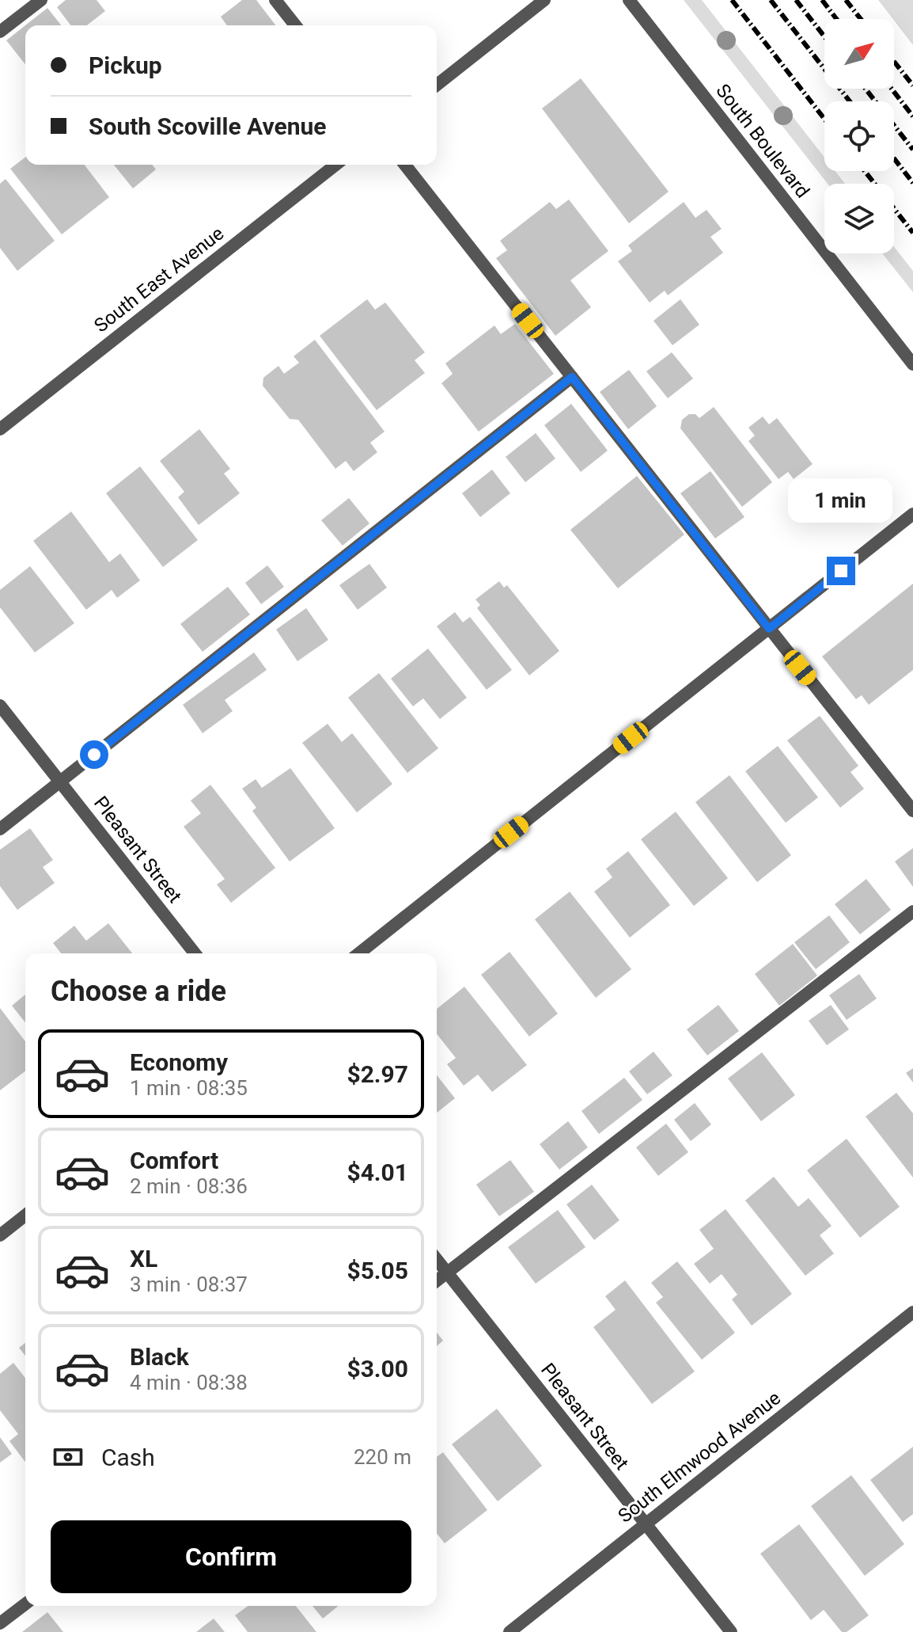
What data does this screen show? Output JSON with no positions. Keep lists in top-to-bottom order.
{
  "streets": {
    "street": [
      "South Boulevard",
      "South East Avenue",
      "Pleasant Street",
      "South Elmwood Avenue"
    ]
  },
  "crossings": [
    ["Pleasant Street", "South Elmwood Avenue"]
  ],
  "north": "top right",
  "page": {
    "banner": ["Pickup", "South Scoville Avenue"],
    "bubble": "1 min",
    "heading": "Choose a ride",
    "list": [
      {
        "name": "Economy",
        "note": "1 min · 08:35",
        "value": "$2.97"
      },
      {
        "name": "Comfort",
        "note": "2 min · 08:36",
        "value": "$4.01"
      },
      {
        "name": "XL",
        "note": "3 min · 08:37",
        "value": "$5.05"
      },
      {
        "name": "Black",
        "note": "4 min · 08:38",
        "value": "$3.00"
      }
    ],
    "pay": ["Cash", "220 m"],
    "buttons": "Confirm"
  }
}
